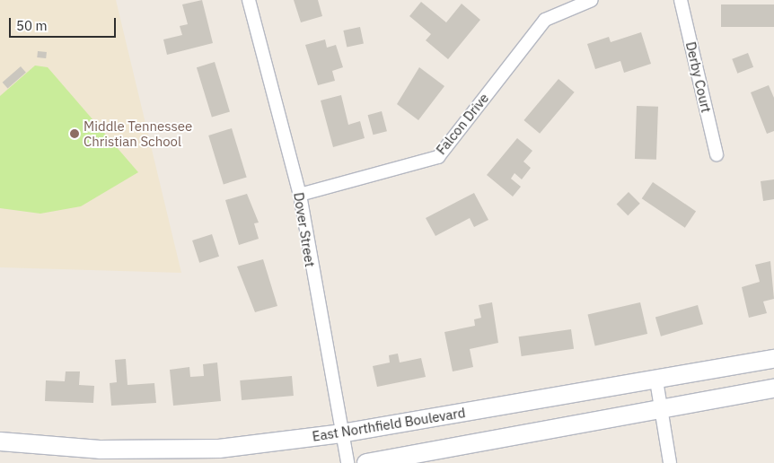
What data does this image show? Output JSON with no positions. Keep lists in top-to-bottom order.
{
  "streets": {
    "main road": ["East Northfield Boulevard"],
    "street": ["Derby Court", "Falcon Drive", "Dover Street"]
  },
  "crossings": [
    ["Falcon Drive", "Dover Street"],
    ["Dover Street", "East Northfield Boulevard"]
  ],
  "places": ["Middle Tennessee Christian School"],
  "scale_bar": "50 m"
}
